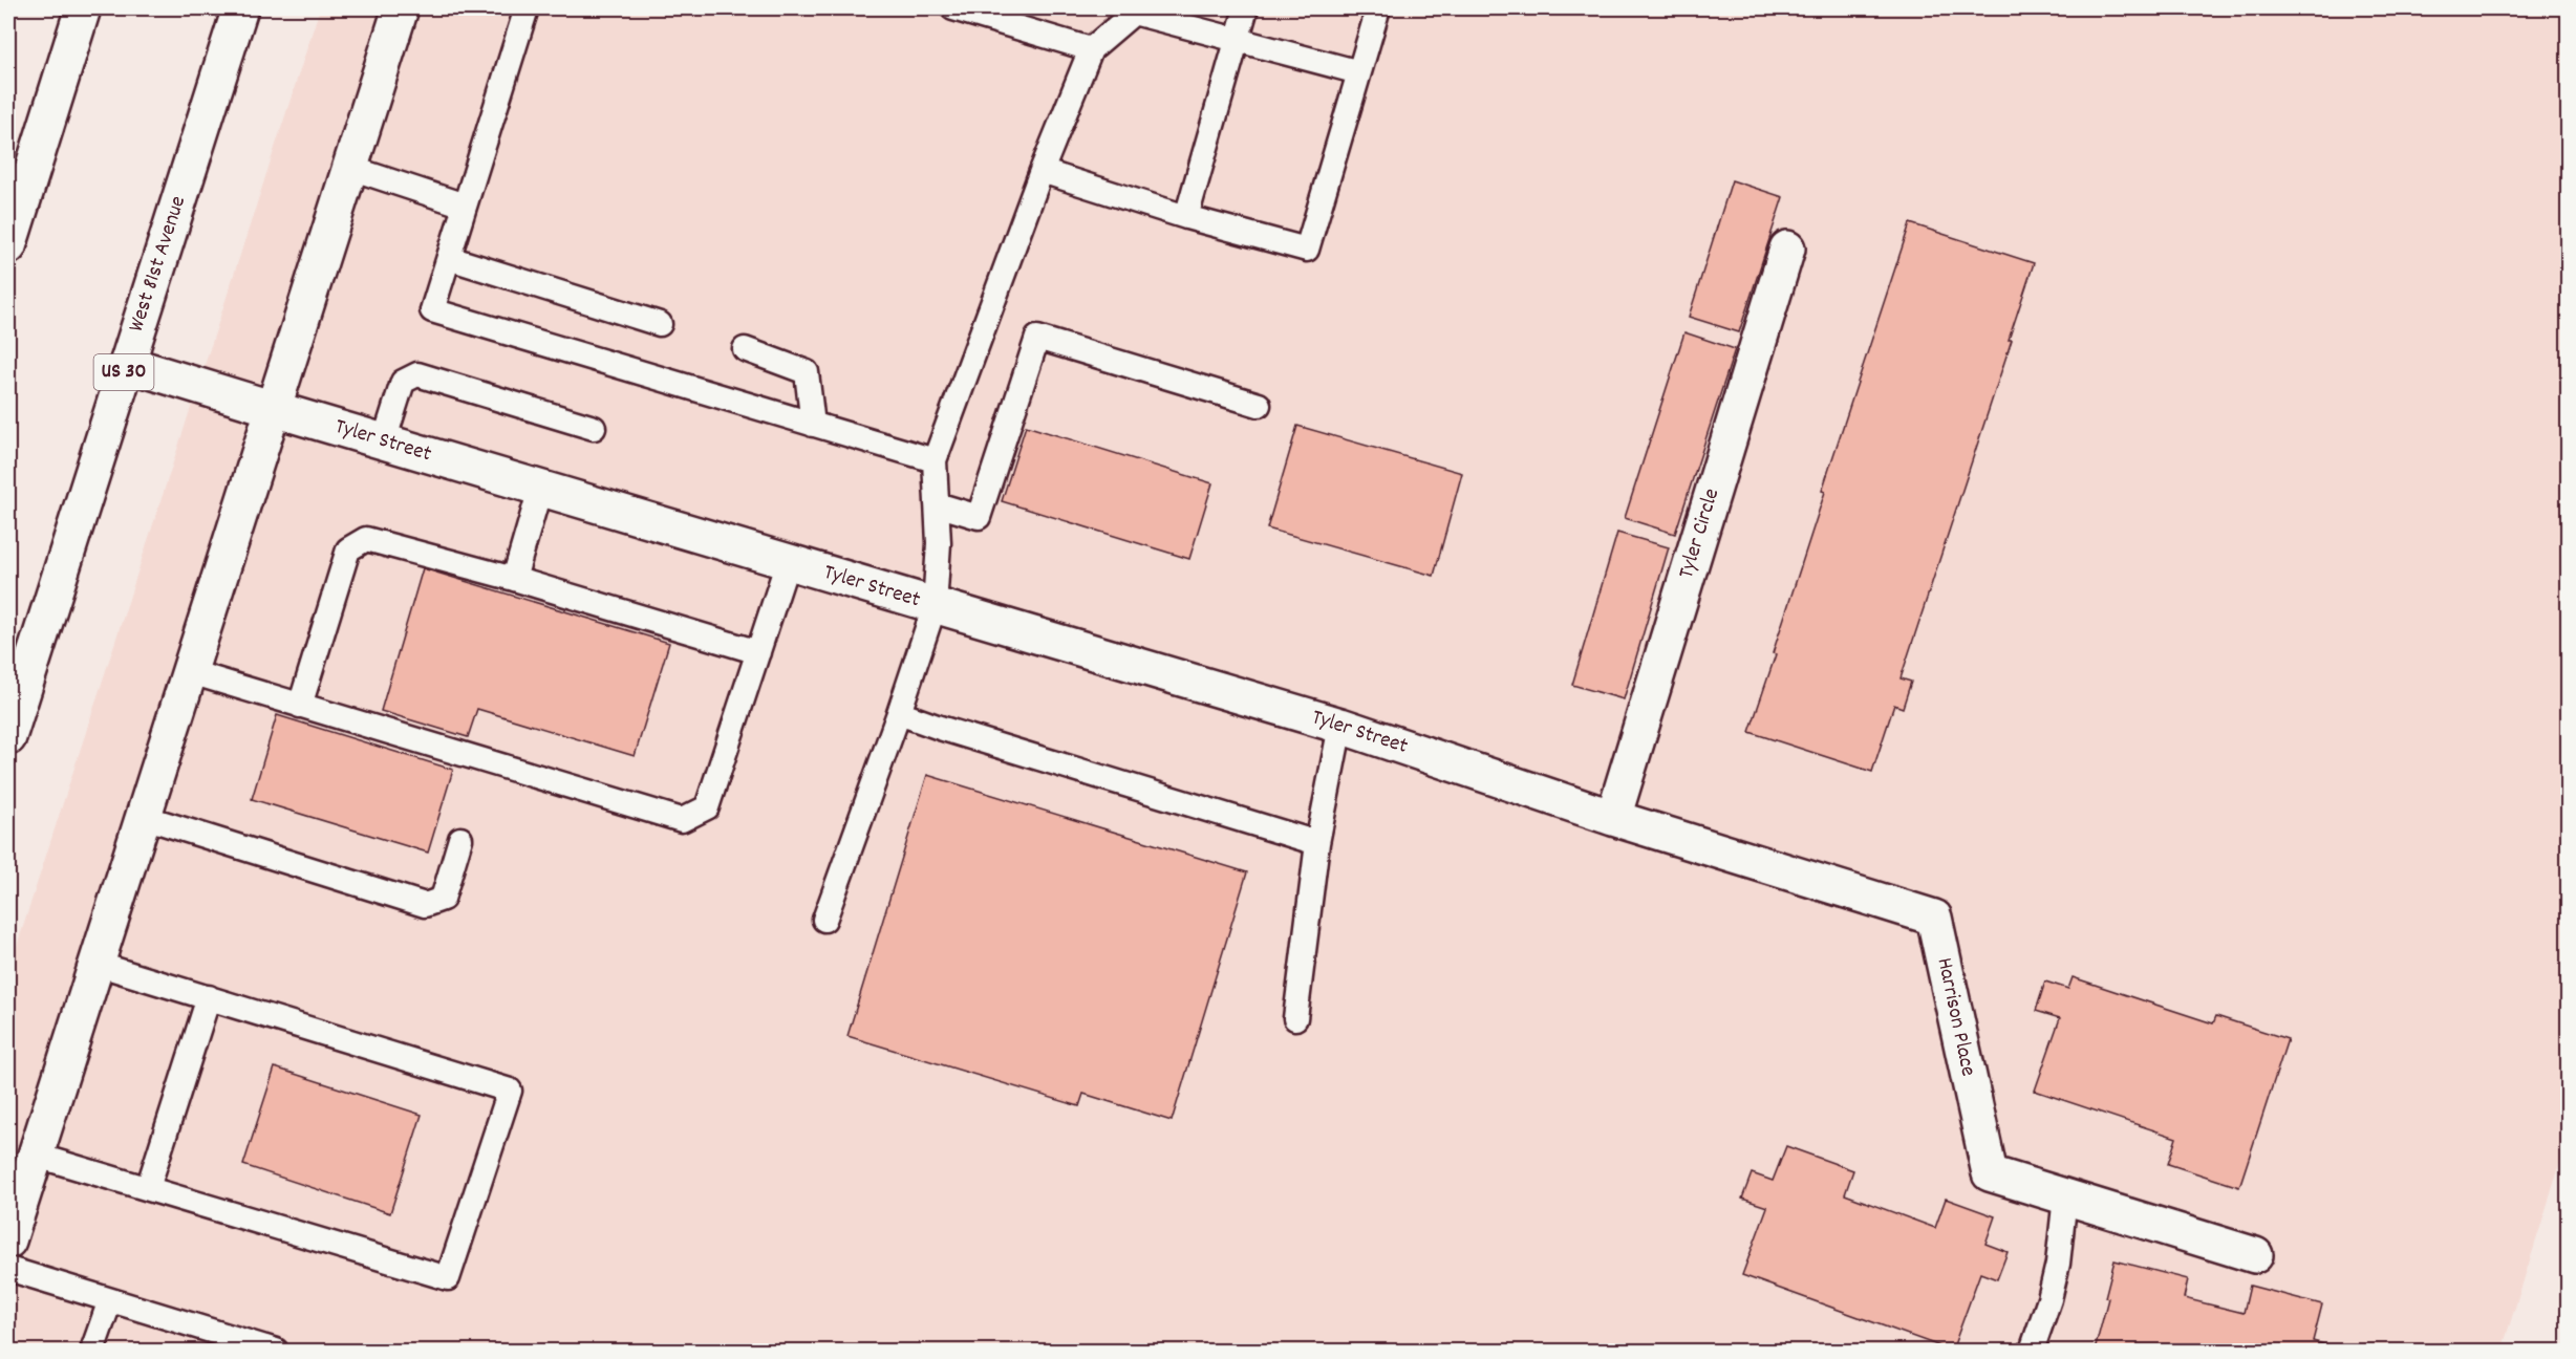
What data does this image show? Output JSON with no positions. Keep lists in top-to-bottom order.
{
  "streets": {
    "street": [
      "West 81st Avenue",
      "US 30",
      "Tyler Street",
      "Tyler Circle",
      "Harrison Place"
    ]
  },
  "crossings": [
    ["West 81st Avenue", "Tyler Street"],
    ["Tyler Street", "Tyler Circle"],
    ["Tyler Street", "Harrison Place"],
    ["Tyler Circle", "Harrison Place"]
  ]
}
